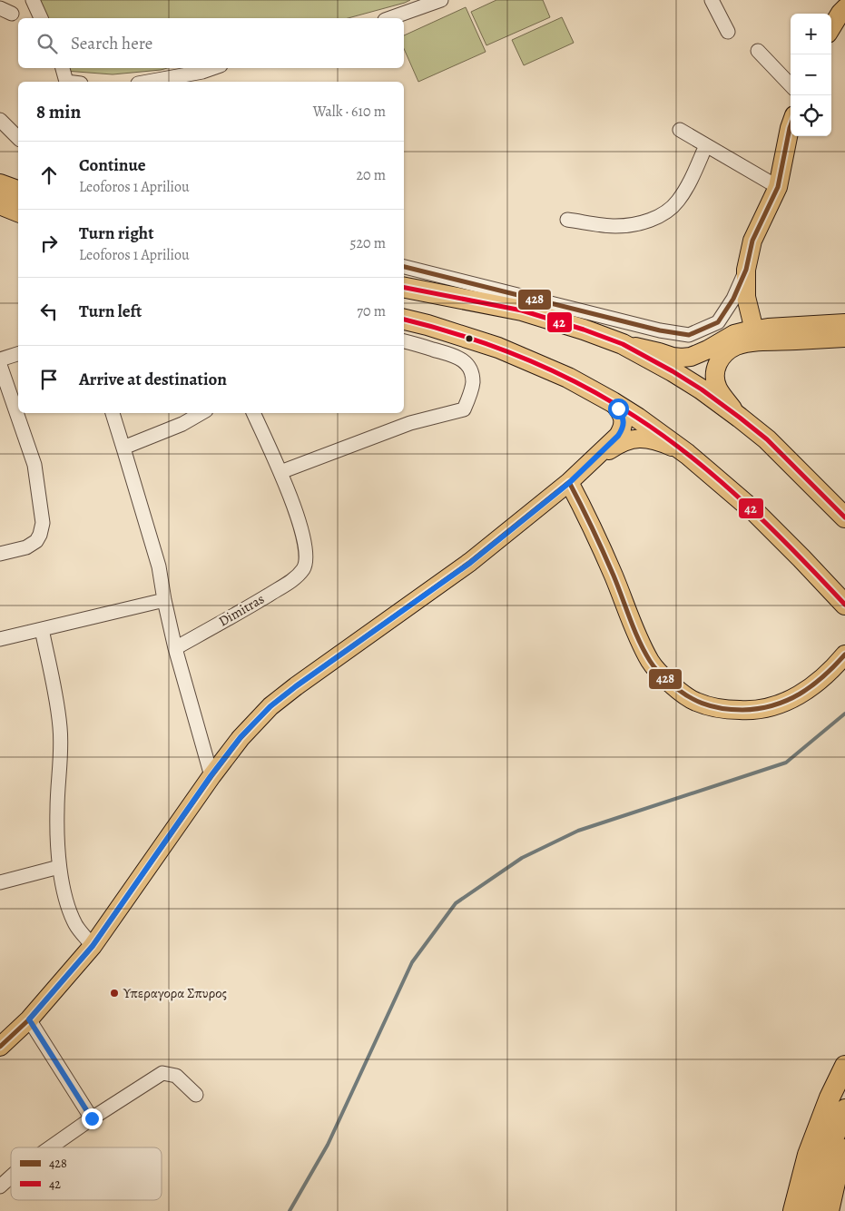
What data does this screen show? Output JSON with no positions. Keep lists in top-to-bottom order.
{
  "streets": {
    "street": ["Dimitras"]
  },
  "places": ["Υπεραγορα Σπυρος"],
  "lines": ["transit line 428", "transit line 42"],
  "legend": ["428", "42"],
  "page": {
    "map_buttons": ["+", "−"],
    "search": "Search here",
    "heading": ["8 min", "Walk · 610 m"],
    "list": [
      ["Continue", "Leoforos 1 Apriliou", "20 m"],
      ["Turn right", "Leoforos 1 Apriliou", "520 m"],
      ["Turn left", "70 m"],
      "Arrive at destination"
    ]
  }
}
